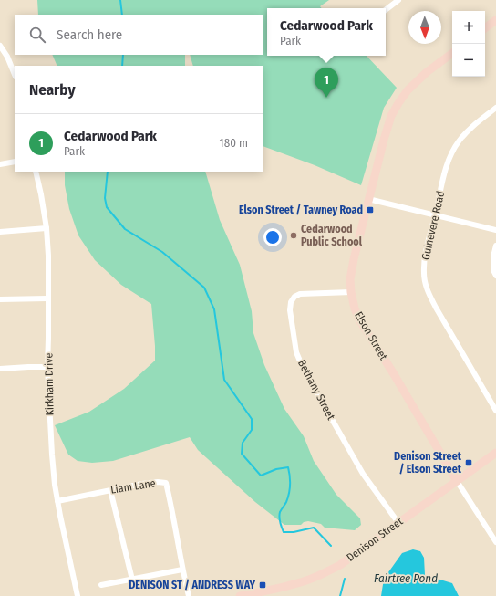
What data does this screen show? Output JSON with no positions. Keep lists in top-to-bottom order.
{
  "streets": {
    "street": [
      "Guinevere Road",
      "Elson Street",
      "Kirkham Drive",
      "Bethany Street",
      "Liam Lane",
      "Denison Street"
    ]
  },
  "crossings": [
    ["Elson Street", "Bethany Street"],
    ["Elson Street", "Denison Street"],
    ["Kirkham Drive", "Liam Lane"],
    ["Bethany Street", "Denison Street"]
  ],
  "water": ["Fairtree Pond"],
  "places": {
    "transit": ["Elson Street / Tawney Road", "Denison Street / Elson Street", "DENISON ST / ANDRESS WAY"],
    "other": ["Cedarwood Public School"]
  },
  "north": "bottom",
  "page": {
    "popup": ["Cedarwood Park", "Park"],
    "map_buttons": ["+", "−"],
    "search": "Search here",
    "heading": "Nearby",
    "pins": "1",
    "list": [
      {
        "mark": "1",
        "name": "Cedarwood Park",
        "note": "Park",
        "value": "180 m"
      }
    ]
  }
}
